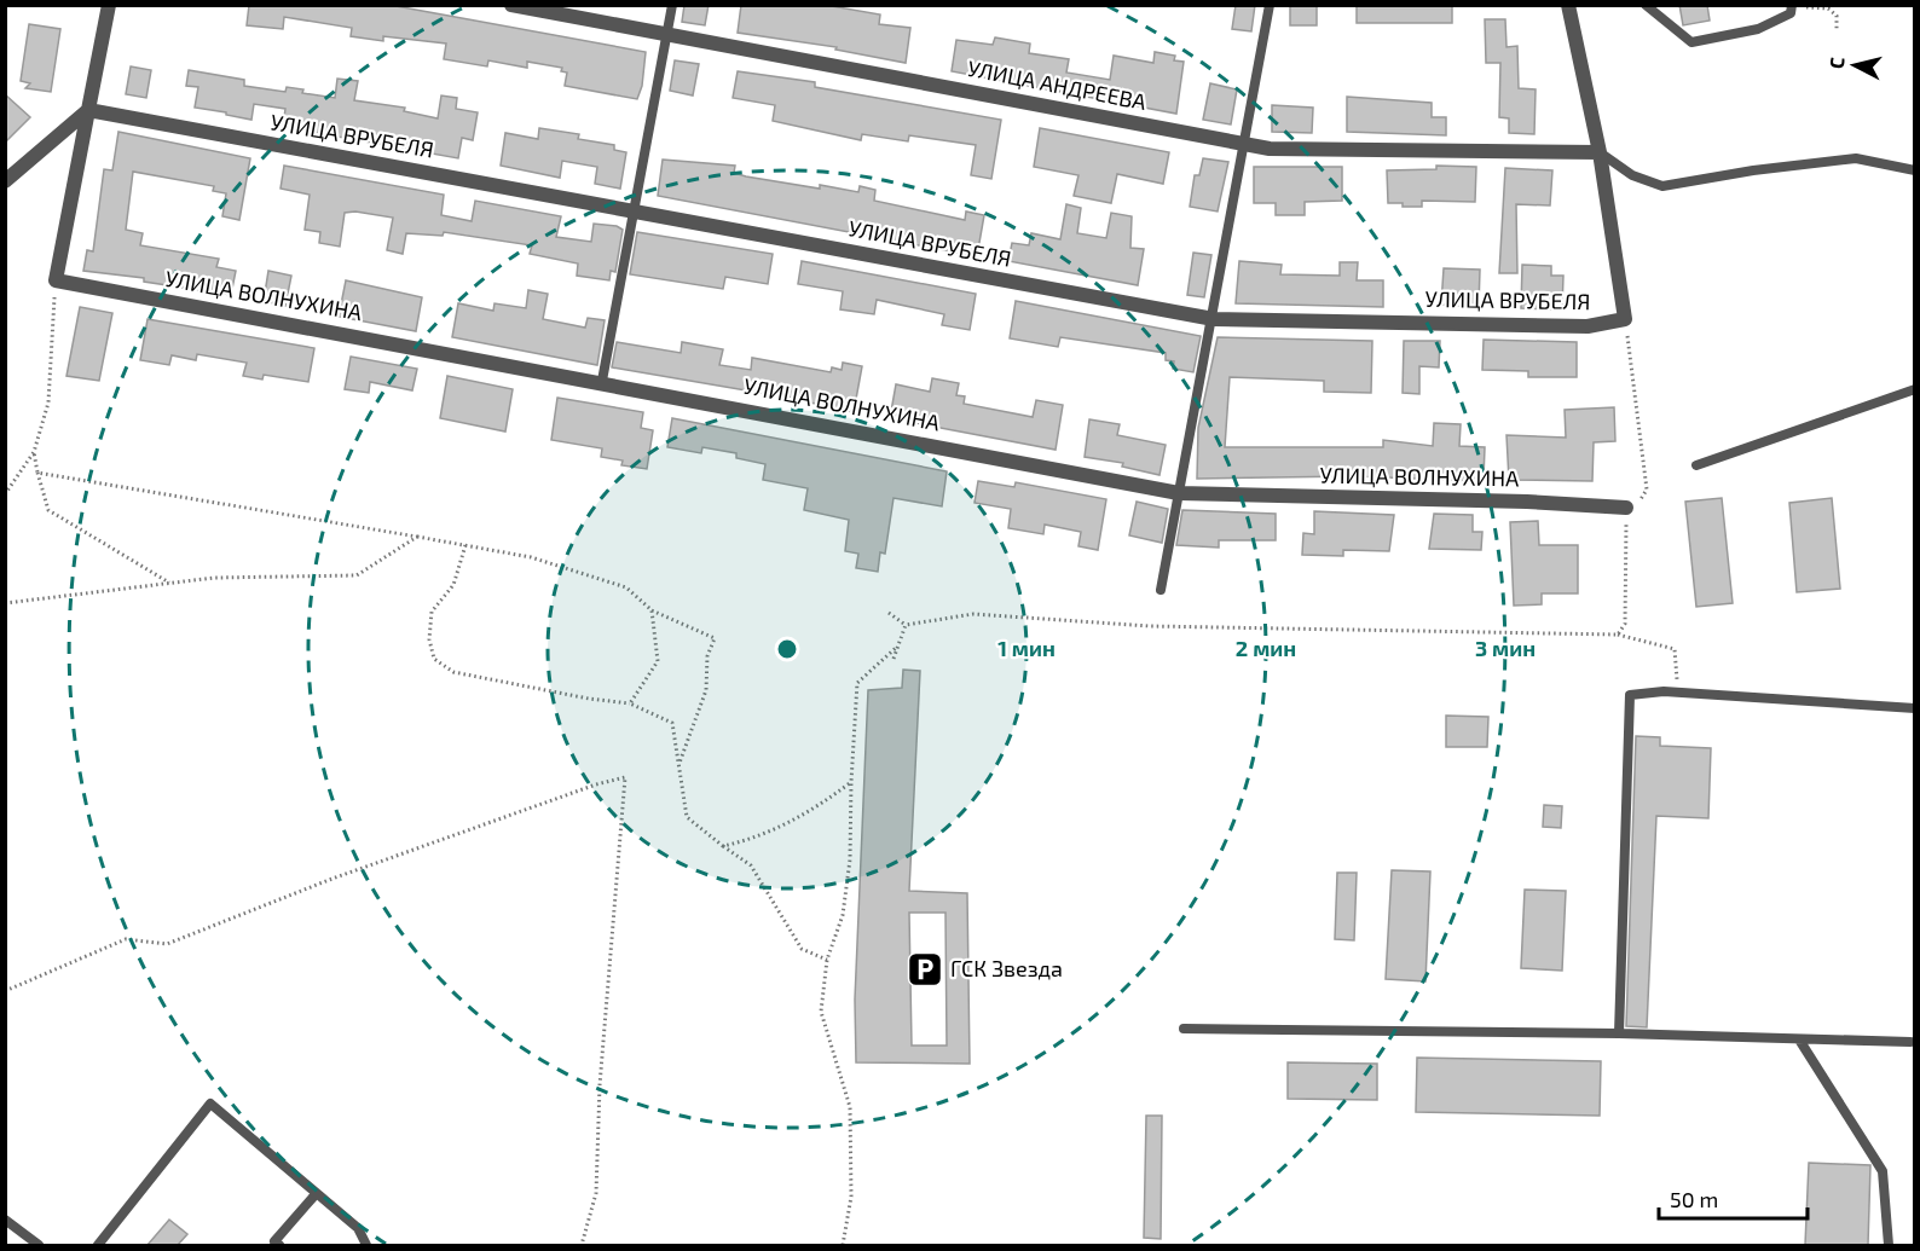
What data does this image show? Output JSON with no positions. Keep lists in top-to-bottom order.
{
  "streets": {
    "street": ["УЛИЦА АНДРЕЕВА", "УЛИЦА ВРУБЕЛЯ", "УЛИЦА ВОЛНУХИНА"]
  },
  "crossings": [
    ["УЛИЦА АНДРЕЕВА", "УЛИЦА ВРУБЕЛЯ"]
  ],
  "places": {
    "parking": ["ГСК Звезда"]
  },
  "scale_bar": "50 m",
  "north": "left",
  "rings": ["1 мин", "2 мин", "3 мин"]
}
